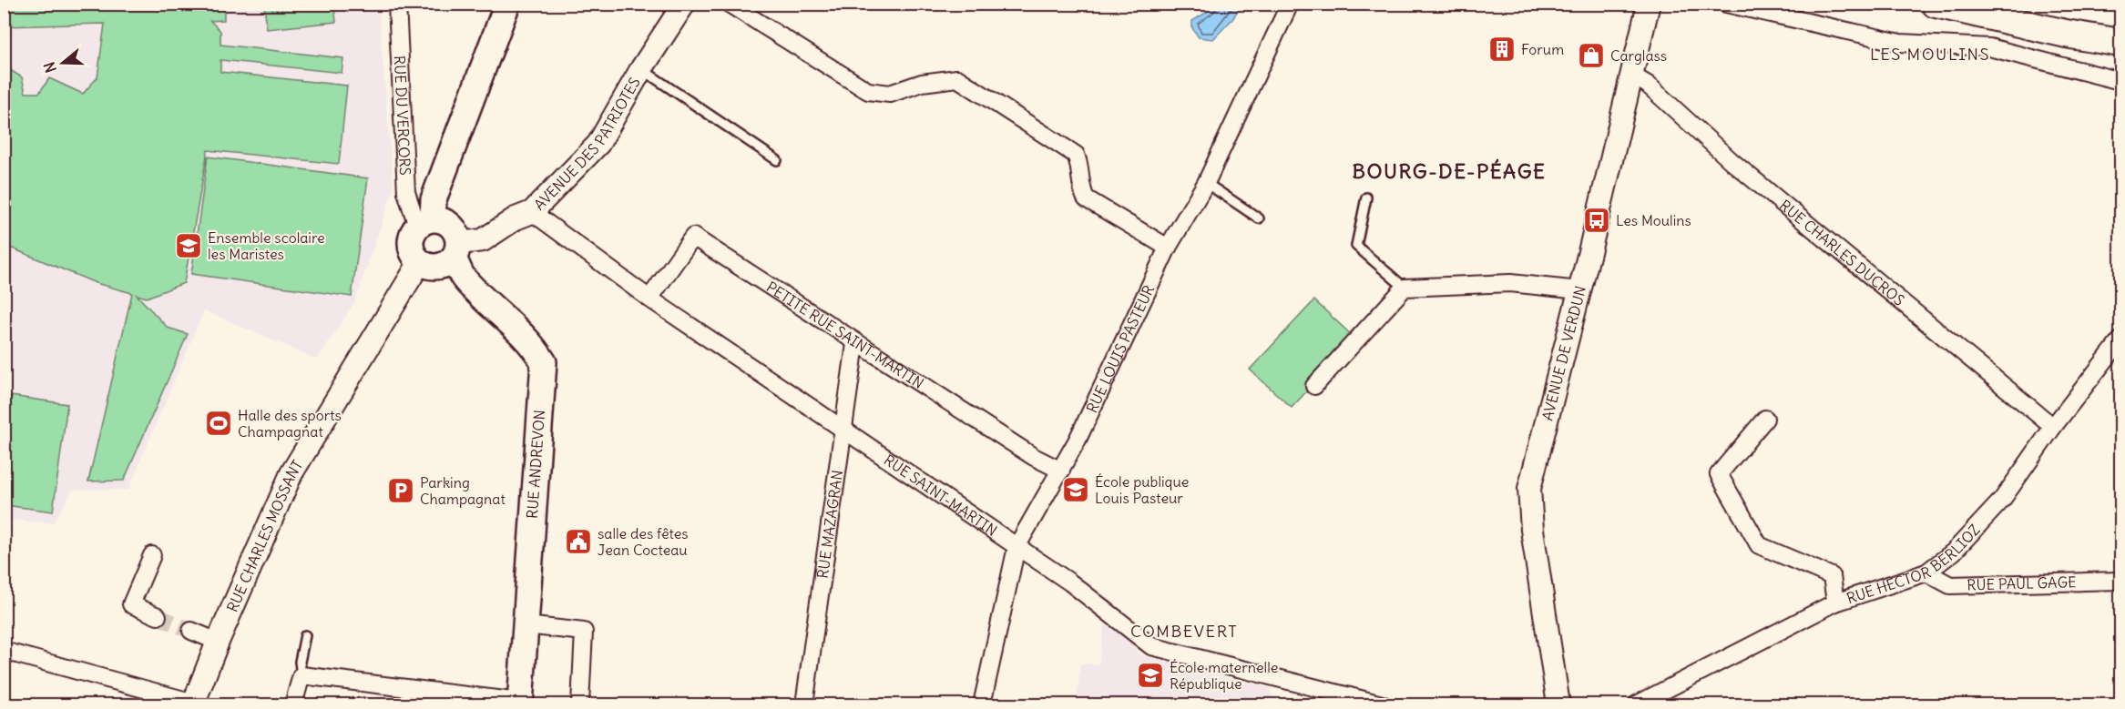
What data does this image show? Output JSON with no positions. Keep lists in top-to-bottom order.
{
  "streets": {
    "main road": ["RUE ANDREVON"],
    "street": [
      "RUE DU VERCORS",
      "AVENUE DES PATRIOTES",
      "RUE CHARLES DUCROS",
      "PETITE RUE SAINT-MARTIN",
      "RUE LOUIS PASTEUR",
      "AVENUE DE VERDUN",
      "RUE SAINT-MARTIN",
      "RUE MAZAGRAN",
      "RUE CHARLES MOSSANT",
      "RUE HECTOR BERLIOZ",
      "RUE PAUL GAGE"
    ]
  },
  "crossings": [
    ["RUE DU VERCORS", "AVENUE DES PATRIOTES"],
    ["RUE DU VERCORS", "RUE ANDREVON"],
    ["RUE DU VERCORS", "RUE CHARLES MOSSANT"],
    ["AVENUE DES PATRIOTES", "RUE ANDREVON"],
    ["AVENUE DES PATRIOTES", "RUE SAINT-MARTIN"],
    ["AVENUE DES PATRIOTES", "RUE CHARLES MOSSANT"],
    ["RUE CHARLES DUCROS", "AVENUE DE VERDUN"],
    ["RUE CHARLES DUCROS", "RUE HECTOR BERLIOZ"],
    ["PETITE RUE SAINT-MARTIN", "RUE LOUIS PASTEUR"],
    ["PETITE RUE SAINT-MARTIN", "RUE SAINT-MARTIN"],
    ["PETITE RUE SAINT-MARTIN", "RUE MAZAGRAN"],
    ["RUE LOUIS PASTEUR", "RUE SAINT-MARTIN"],
    ["RUE ANDREVON", "RUE CHARLES MOSSANT"],
    ["RUE SAINT-MARTIN", "RUE MAZAGRAN"],
    ["RUE HECTOR BERLIOZ", "RUE PAUL GAGE"]
  ],
  "districts": ["LES MOULINS", "BOURG-DE-PÉAGE", "COMBEVERT"],
  "places": {
    "building": ["Forum"],
    "shop": ["Carglass"],
    "bus stop": ["Les Moulins"],
    "school or university": ["Ensemble scolaire les Maristes", "École publique Louis Pasteur", "École maternelle République"],
    "sports": ["Halle des sports Champagnat"],
    "parking": ["Parking Champagnat"],
    "public building": ["salle des fêtes Jean Cocteau"]
  },
  "north": "left"
}
